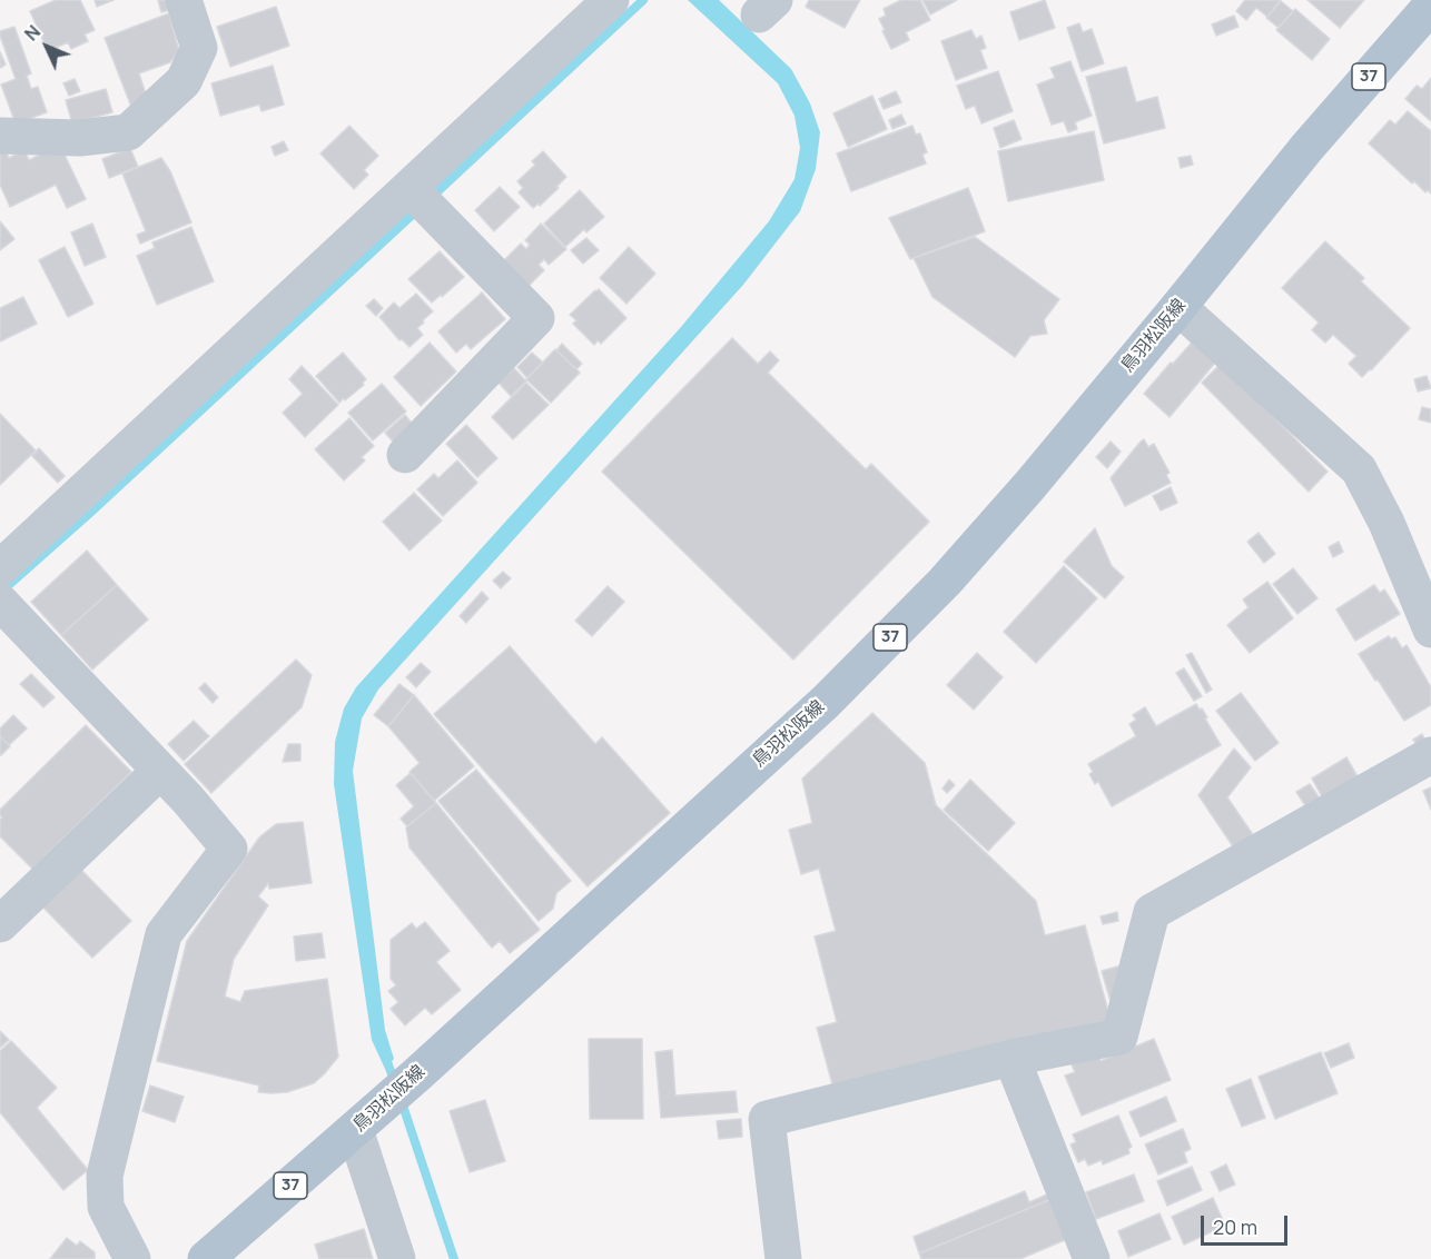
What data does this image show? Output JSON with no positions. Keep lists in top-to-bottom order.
{
  "streets": {
    "main road": ["37", "鳥羽松阪線"]
  },
  "scale_bar": "20 m",
  "north": "top left"
}
